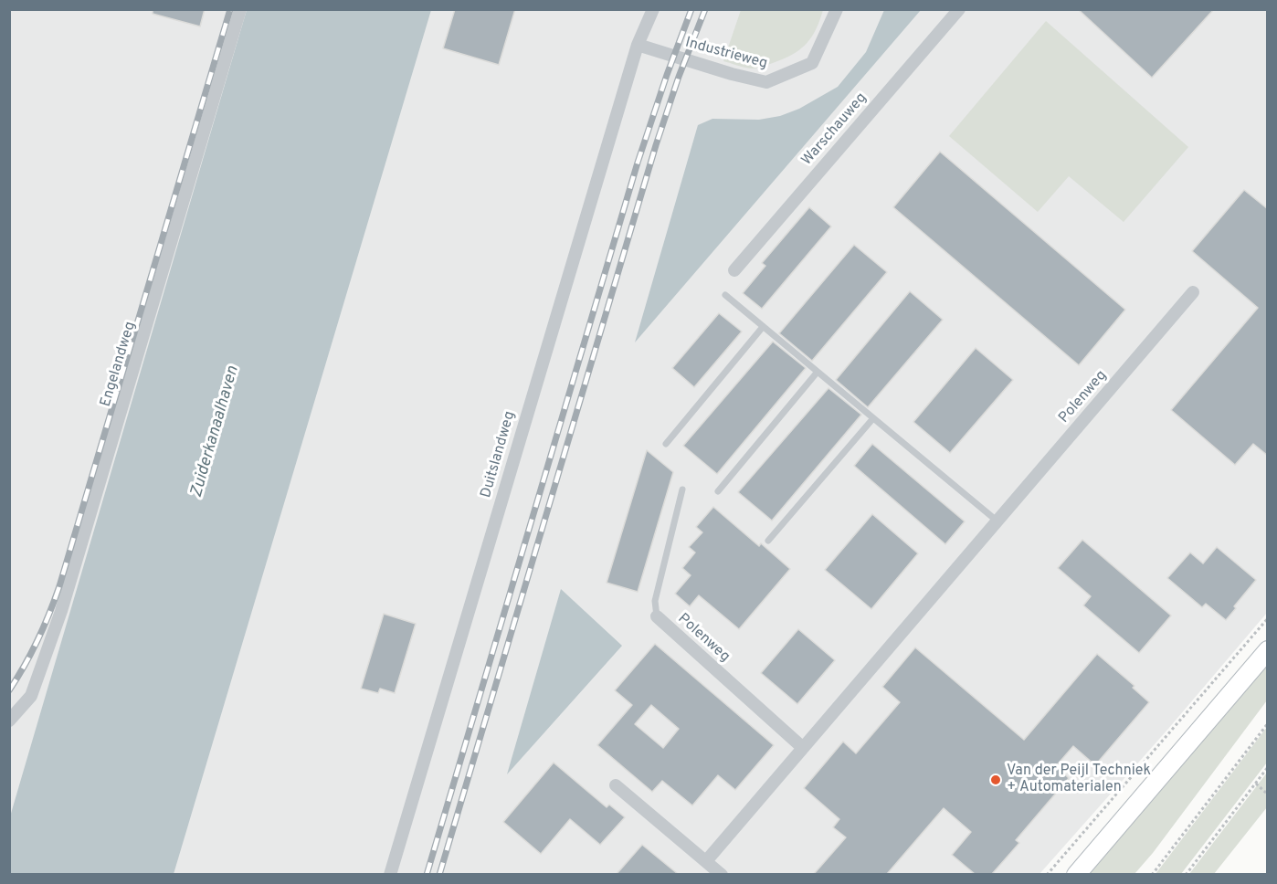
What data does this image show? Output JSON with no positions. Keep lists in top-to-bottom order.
{
  "streets": {
    "street": [
      "Industrieweg",
      "Warschauweg",
      "Engelandweg",
      "Polenweg",
      "Duitslandweg"
    ]
  },
  "crossings": [
    ["Industrieweg", "Duitslandweg"]
  ],
  "water": ["Zuiderkanaalhaven"],
  "places": ["Van der Peijl Techniek + Automaterialen"]
}
